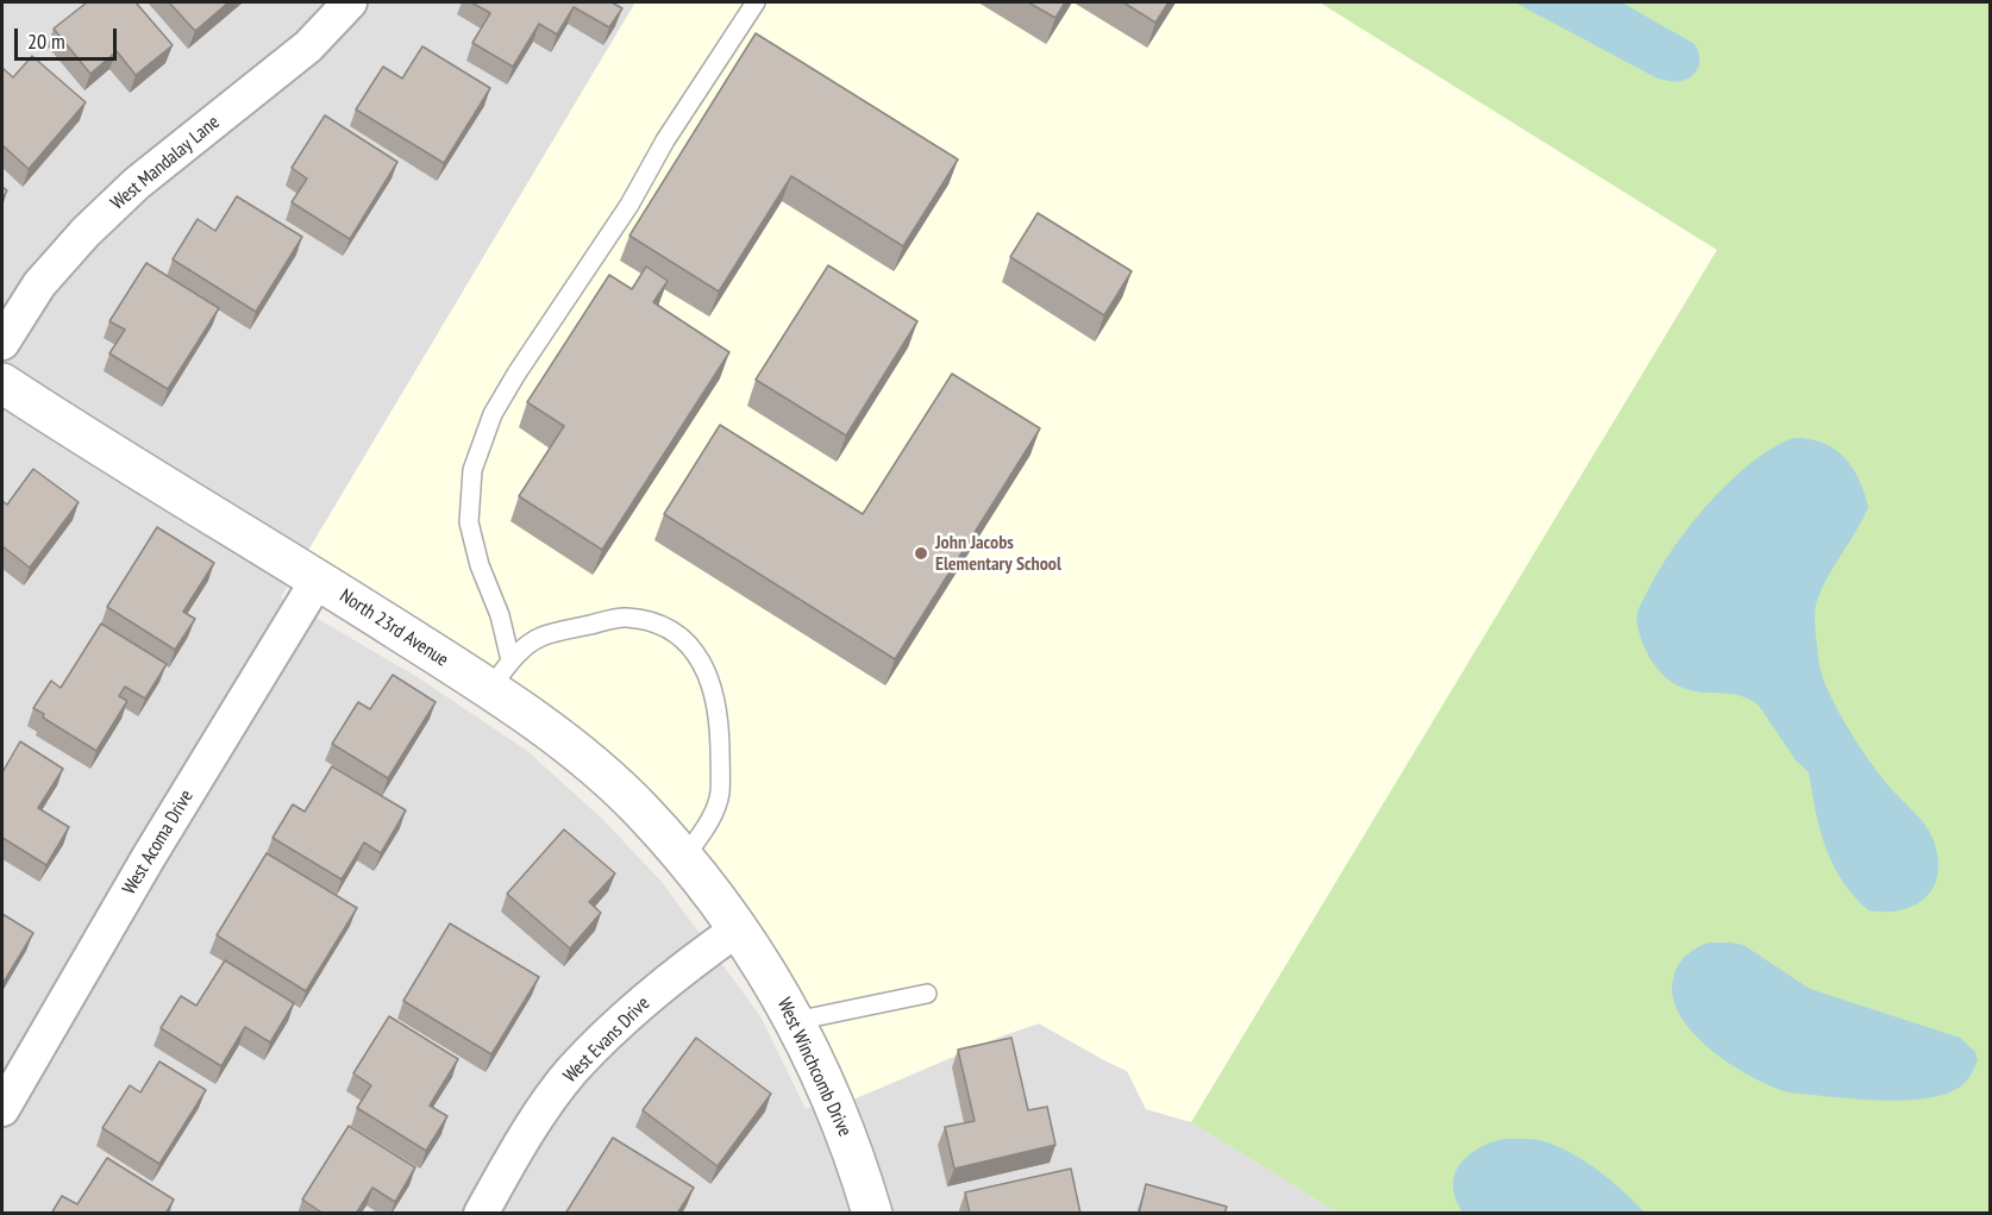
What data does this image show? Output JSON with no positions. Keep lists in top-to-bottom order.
{
  "streets": {
    "street": [
      "West Mandalay Lane",
      "North 23rd Avenue",
      "West Acoma Drive",
      "West Evans Drive",
      "West Winchcomb Drive"
    ]
  },
  "crossings": [
    ["North 23rd Avenue", "West Acoma Drive"],
    ["North 23rd Avenue", "West Evans Drive"],
    ["North 23rd Avenue", "West Winchcomb Drive"],
    ["West Evans Drive", "West Winchcomb Drive"]
  ],
  "places": ["John Jacobs Elementary School"],
  "scale_bar": "20 m"
}
